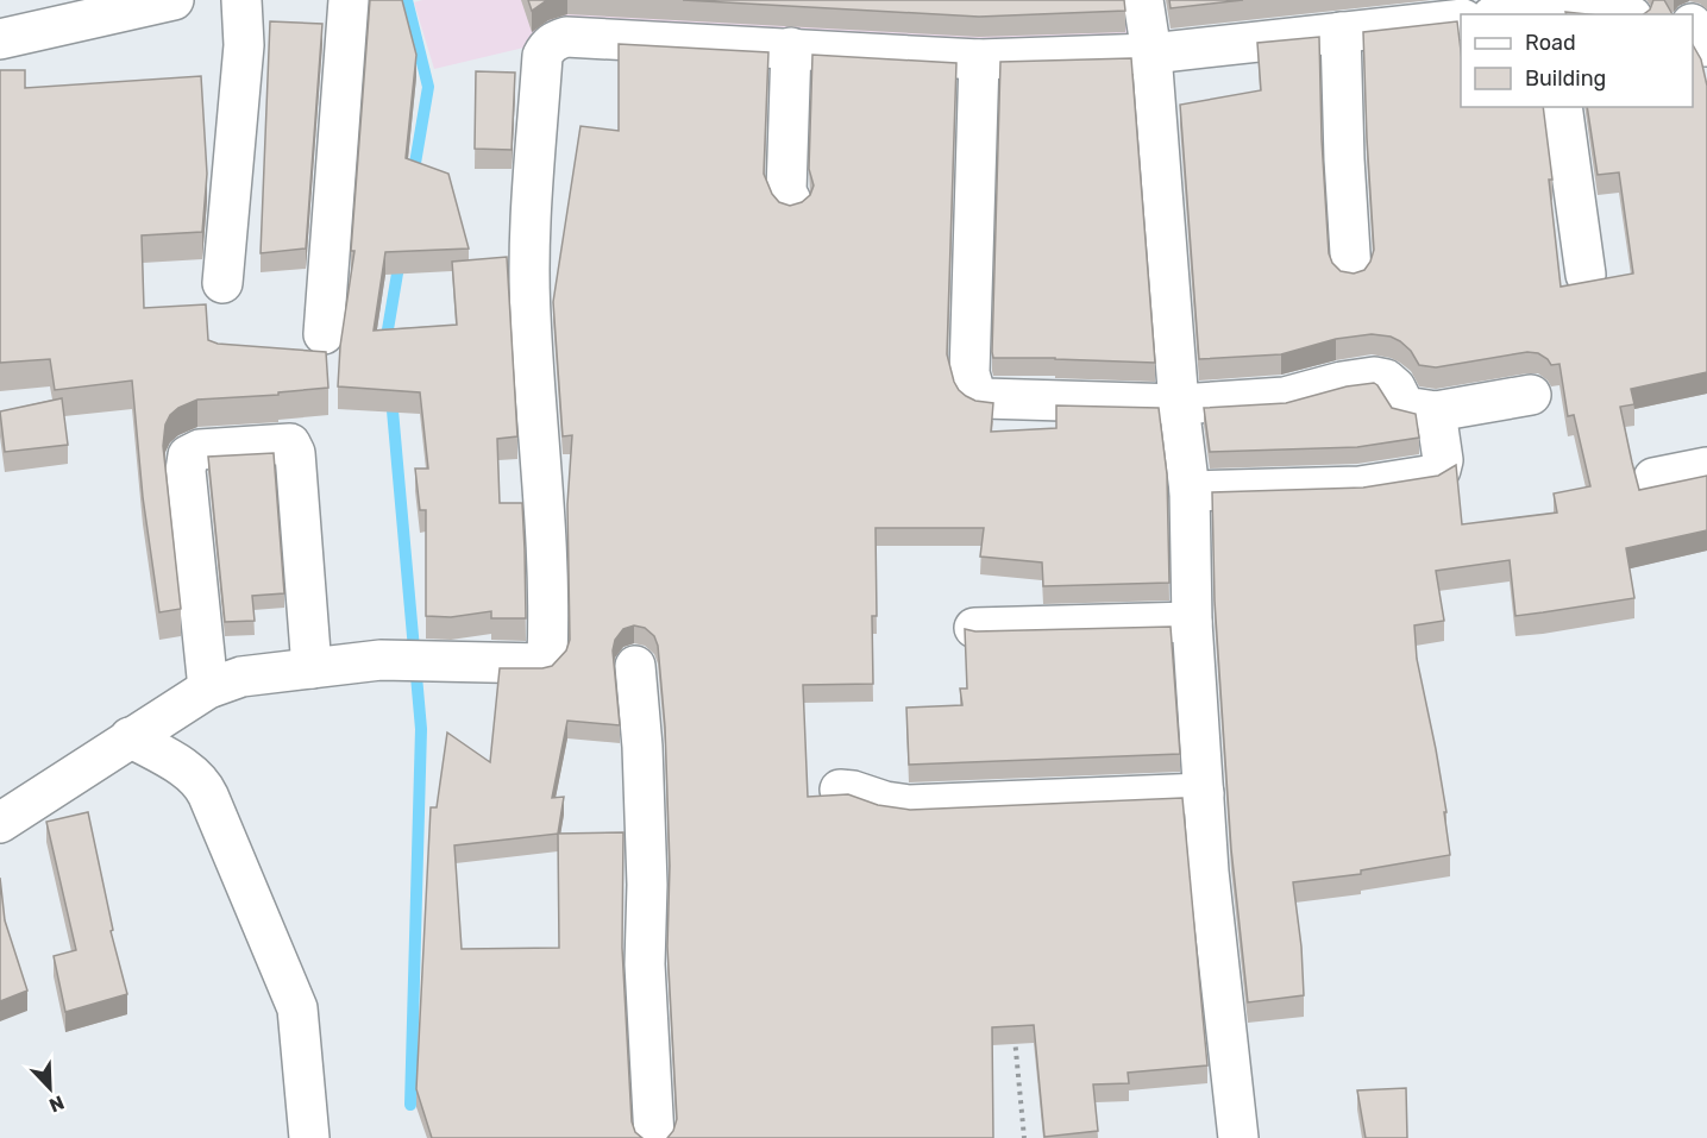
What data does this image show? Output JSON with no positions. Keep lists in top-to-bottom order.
{
  "legend": ["Road", "Building"],
  "north": "bottom right"
}
